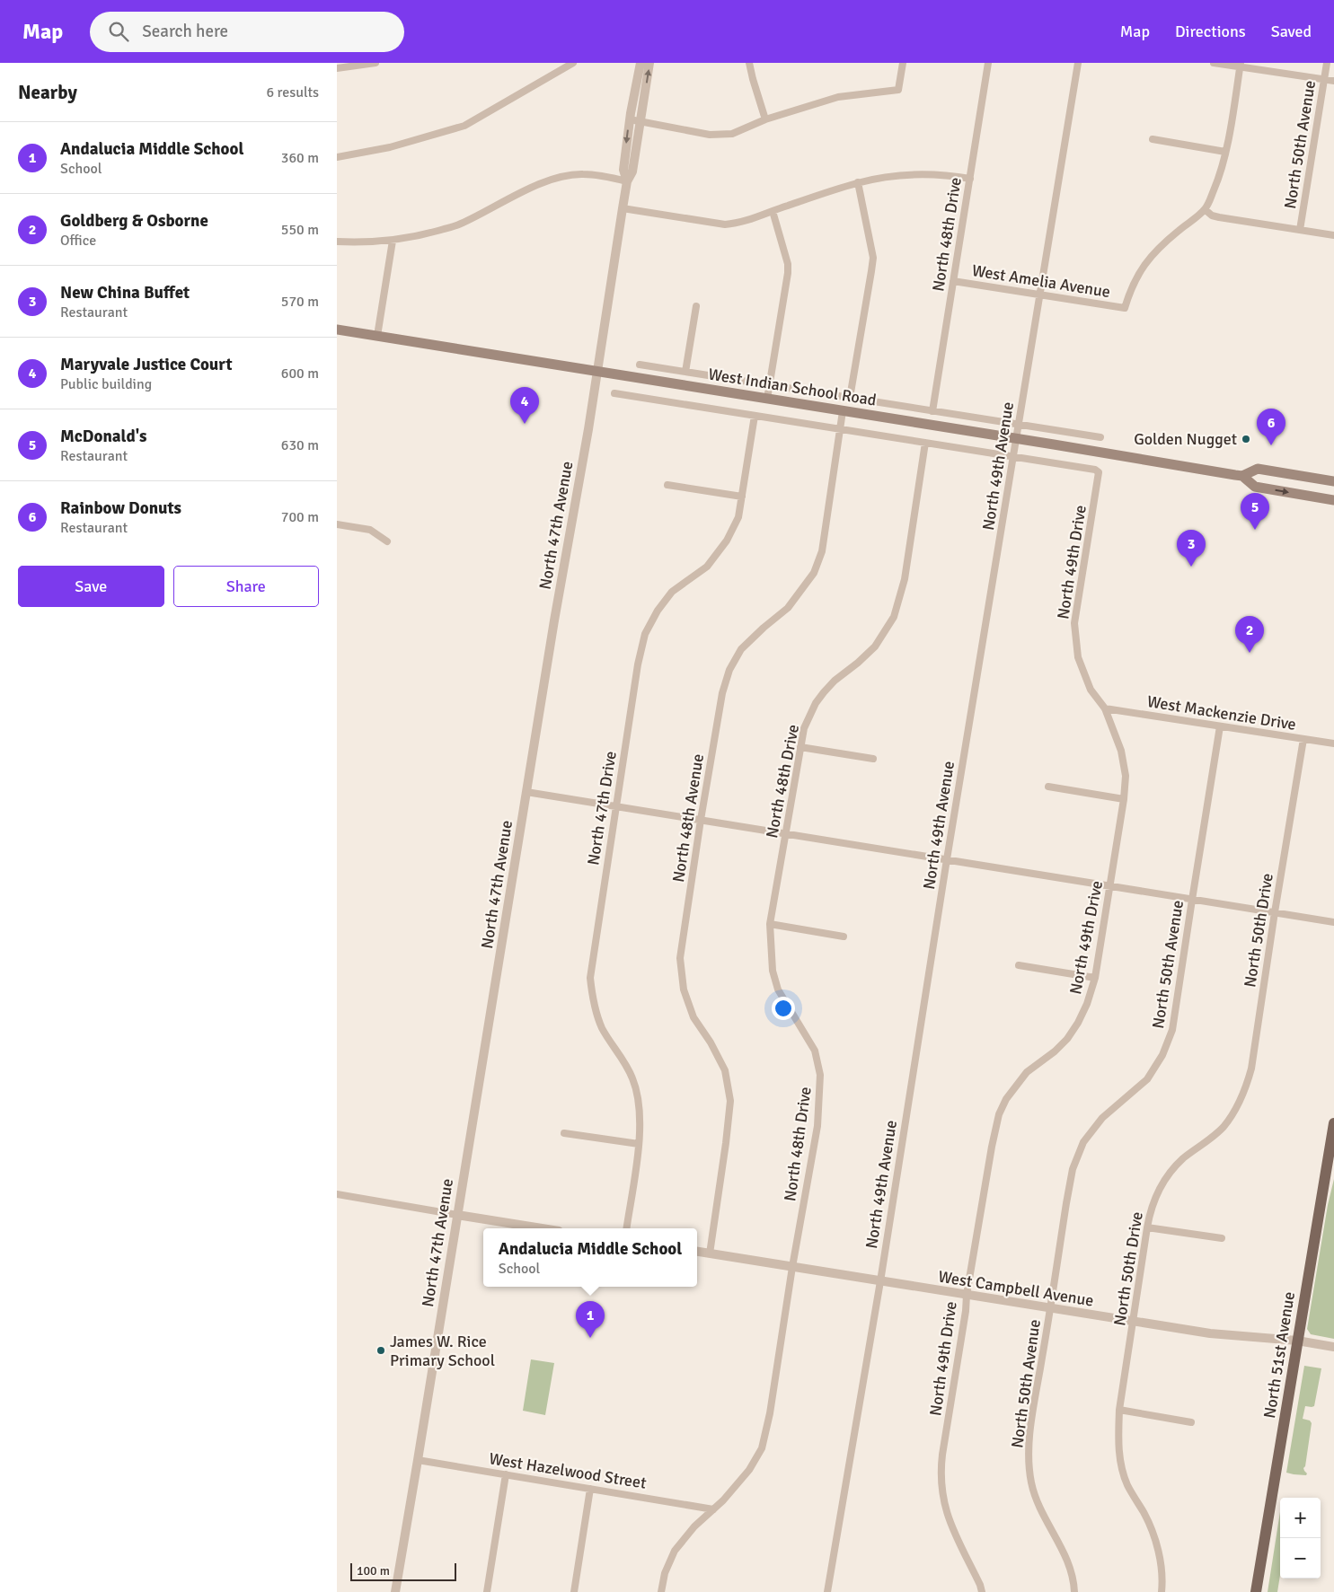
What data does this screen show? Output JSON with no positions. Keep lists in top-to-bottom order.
{
  "streets": {
    "main road": ["West Indian School Road", "North 51st Avenue"],
    "street": [
      "North 50th Avenue",
      "North 48th Drive",
      "West Amelia Avenue",
      "North 49th Avenue",
      "North 47th Avenue",
      "North 49th Drive",
      "West Mackenzie Drive",
      "North 47th Drive",
      "North 48th Avenue",
      "North 50th Drive",
      "West Campbell Avenue",
      "West Hazelwood Street"
    ]
  },
  "crossings": [
    ["North 50th Avenue", "West Mackenzie Drive"],
    ["North 50th Avenue", "West Campbell Avenue"],
    ["North 48th Drive", "West Amelia Avenue"],
    ["North 48th Drive", "West Indian School Road"],
    ["North 48th Drive", "West Campbell Avenue"],
    ["North 48th Drive", "West Hazelwood Street"],
    ["West Amelia Avenue", "North 49th Avenue"],
    ["West Indian School Road", "North 49th Avenue"],
    ["West Indian School Road", "North 47th Avenue"],
    ["West Indian School Road", "North 48th Avenue"],
    ["North 49th Avenue", "North 49th Drive"],
    ["North 49th Avenue", "West Campbell Avenue"],
    ["North 47th Avenue", "West Hazelwood Street"],
    ["North 49th Drive", "West Mackenzie Drive"],
    ["North 49th Drive", "West Campbell Avenue"],
    ["West Mackenzie Drive", "North 50th Drive"],
    ["North 48th Avenue", "West Campbell Avenue"],
    ["North 50th Drive", "West Campbell Avenue"],
    ["West Campbell Avenue", "North 51st Avenue"]
  ],
  "places": ["Golden Nugget", "James W. Rice Primary School"],
  "scale_bar": "100 m",
  "page": {
    "header": "Map",
    "search": "Search here",
    "nav": ["Map", "Directions", "Saved"],
    "heading": ["Nearby", "6 results"],
    "list": [
      {
        "mark": "1",
        "name": "Andalucia Middle School",
        "note": "School",
        "value": "360 m"
      },
      {
        "mark": "2",
        "name": "Goldberg & Osborne",
        "note": "Office",
        "value": "550 m"
      },
      {
        "mark": "3",
        "name": "New China Buffet",
        "note": "Restaurant",
        "value": "570 m"
      },
      {
        "mark": "4",
        "name": "Maryvale Justice Court",
        "note": "Public building",
        "value": "600 m"
      },
      {
        "mark": "5",
        "name": "McDonald's",
        "note": "Restaurant",
        "value": "630 m"
      },
      {
        "mark": "6",
        "name": "Rainbow Donuts",
        "note": "Restaurant",
        "value": "700 m"
      }
    ],
    "pins": [
      "4",
      "6",
      "5",
      "3",
      "2",
      "1"
    ],
    "buttons": ["Save", "Share"],
    "popup": ["Andalucia Middle School", "School"],
    "map_buttons": ["+", "−"],
    "scale": "100 m"
  }
}
